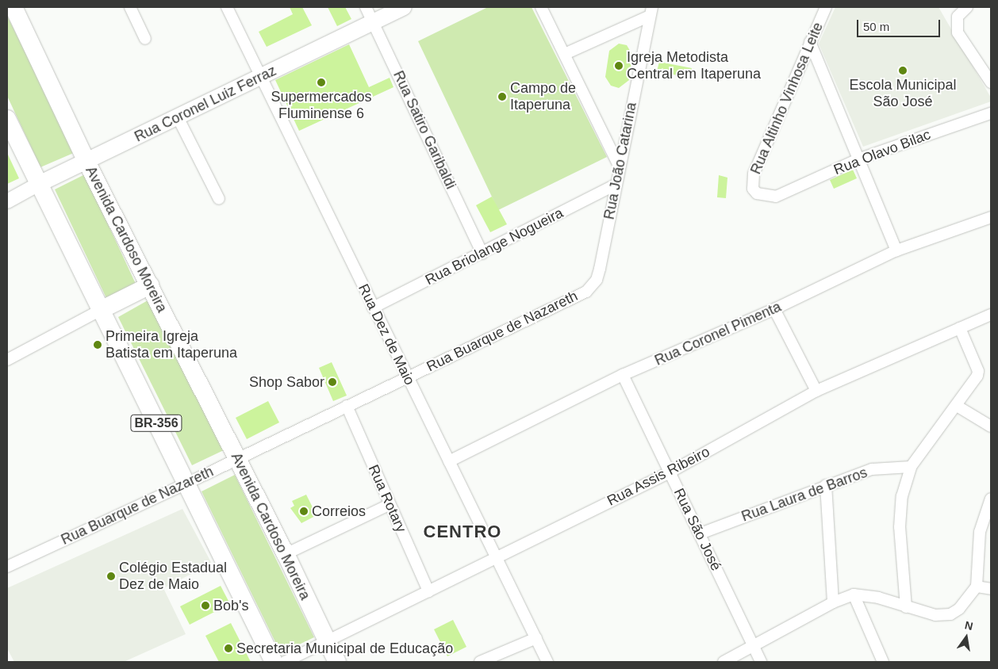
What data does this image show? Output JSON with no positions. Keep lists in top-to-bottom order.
{
  "streets": {
    "highway": ["Avenida Cardoso Moreira", "BR-356"],
    "main road": ["Rua Coronel Luiz Ferraz"],
    "street": [
      "Rua Altinho Vinhosa Leite",
      "Rua Satiro Garibaldi",
      "Rua Olavo Bilac",
      "Rua João Catarina",
      "Rua Briolange Nogueira",
      "Rua Buarque de Nazareth",
      "Rua Coronel Pimenta",
      "Rua Dez de Maio",
      "Rua Assis Ribeiro",
      "Rua Laura de Barros",
      "Rua Rotary",
      "Rua São José"
    ]
  },
  "crossings": [
    ["Rua Altinho Vinhosa Leite", "Rua Olavo Bilac"],
    ["Rua Coronel Luiz Ferraz", "Rua Satiro Garibaldi"],
    ["Rua Coronel Luiz Ferraz", "Avenida Cardoso Moreira"],
    ["Rua Coronel Luiz Ferraz", "Rua Dez de Maio"],
    ["Rua Coronel Luiz Ferraz", "BR-356"],
    ["Rua Satiro Garibaldi", "Rua Briolange Nogueira"],
    ["Rua João Catarina", "Rua Briolange Nogueira"],
    ["Rua João Catarina", "Rua Buarque de Nazareth"],
    ["Avenida Cardoso Moreira", "Rua Buarque de Nazareth"],
    ["Avenida Cardoso Moreira", "Rua Assis Ribeiro"],
    ["Rua Briolange Nogueira", "Rua Dez de Maio"],
    ["Rua Buarque de Nazareth", "Rua Dez de Maio"],
    ["Rua Buarque de Nazareth", "BR-356"],
    ["Rua Buarque de Nazareth", "Rua Rotary"],
    ["Rua Coronel Pimenta", "Rua Dez de Maio"],
    ["Rua Coronel Pimenta", "Rua São José"],
    ["Rua Dez de Maio", "Rua Assis Ribeiro"],
    ["Rua Assis Ribeiro", "Rua Rotary"],
    ["Rua Assis Ribeiro", "Rua São José"],
    ["Rua Laura de Barros", "Rua São José"]
  ],
  "districts": ["CENTRO"],
  "places": [
    "Igreja Metodista Central em Itaperuna",
    "Escola Municipal São José",
    "Supermercados Fluminense 6",
    "Campo de Itaperuna",
    "Primeira Igreja Batista em Itaperuna",
    "Shop Sabor",
    "Correios",
    "Colégio Estadual Dez de Maio",
    "Bob's",
    "Secretaria Municipal de Educação"
  ],
  "scale_bar": "50 m",
  "north": "top"
}
